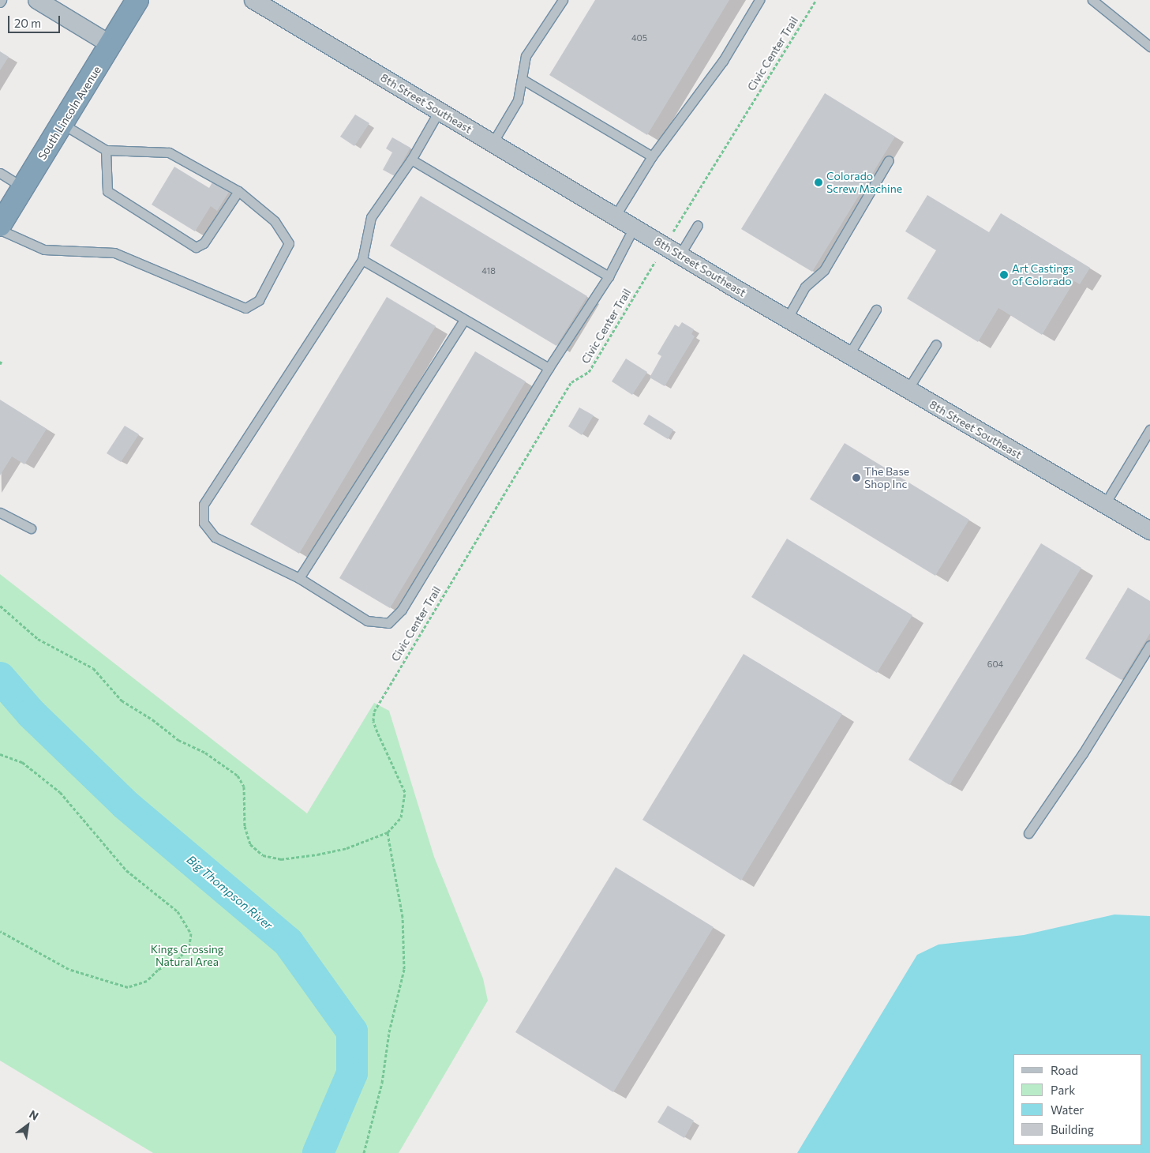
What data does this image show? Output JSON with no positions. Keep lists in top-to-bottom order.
{
  "streets": {
    "highway": ["South Lincoln Avenue"],
    "street": ["8th Street Southeast"],
    "path": ["Civic Center Trail"]
  },
  "crossings": [
    ["Civic Center Trail", "8th Street Southeast"]
  ],
  "water": ["Big Thompson River"],
  "parks": ["Kings Crossing Natural Area"],
  "places": ["Colorado Screw Machine", "Art Castings of Colorado", "The Base Shop Inc"],
  "house_numbers": ["405", "418", "604"],
  "legend": [
    "Road",
    "Park",
    "Water",
    "Building"
  ],
  "scale_bar": "20 m",
  "north": "top right"
}
